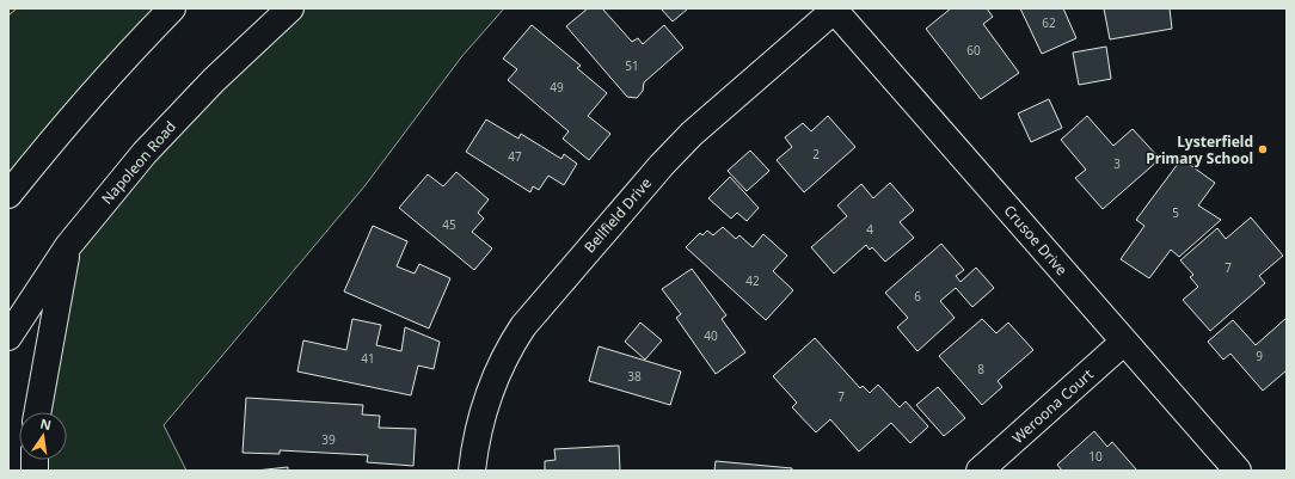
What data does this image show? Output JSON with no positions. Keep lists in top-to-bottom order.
{
  "streets": {
    "street": [
      "Napoleon Road",
      "Bellfield Drive",
      "Crusoe Drive",
      "Weroona Court"
    ]
  },
  "crossings": [
    ["Bellfield Drive", "Crusoe Drive"],
    ["Crusoe Drive", "Weroona Court"]
  ],
  "places": ["Lysterfield Primary School"],
  "house_numbers": [
    "62",
    "60",
    "51",
    "49",
    "2",
    "47",
    "3",
    "5",
    "45",
    "4",
    "7",
    "42",
    "6",
    "40",
    "9",
    "41",
    "8",
    "38",
    "7",
    "39",
    "10"
  ],
  "north": "top"
}
